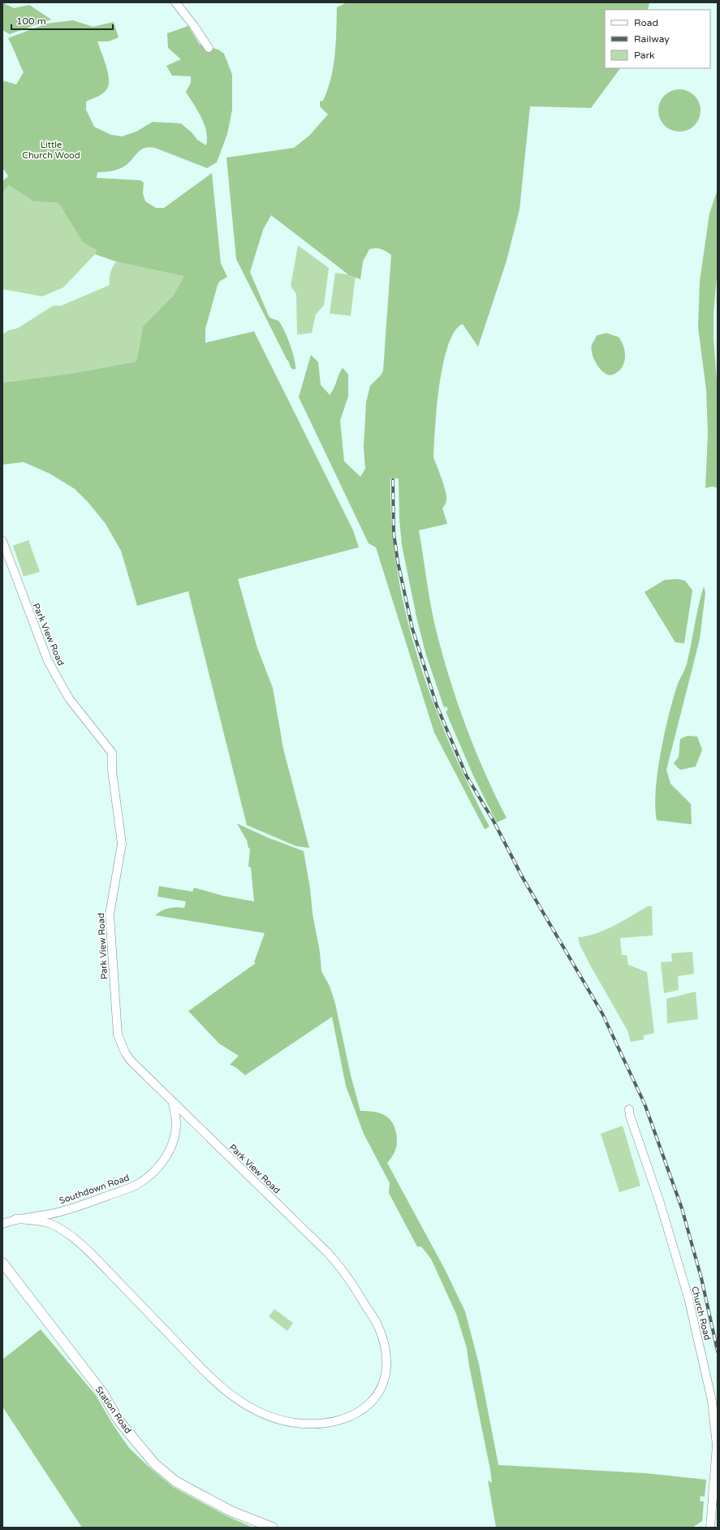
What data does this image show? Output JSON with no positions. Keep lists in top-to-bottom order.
{
  "streets": {
    "street": [
      "Park View Road",
      "Southdown Road",
      "Church Road",
      "Station Road"
    ]
  },
  "crossings": [
    ["Park View Road", "Southdown Road"]
  ],
  "parks": ["Little Church Wood"],
  "legend": ["Road", "Railway", "Park"],
  "scale_bar": "100 m"
}
